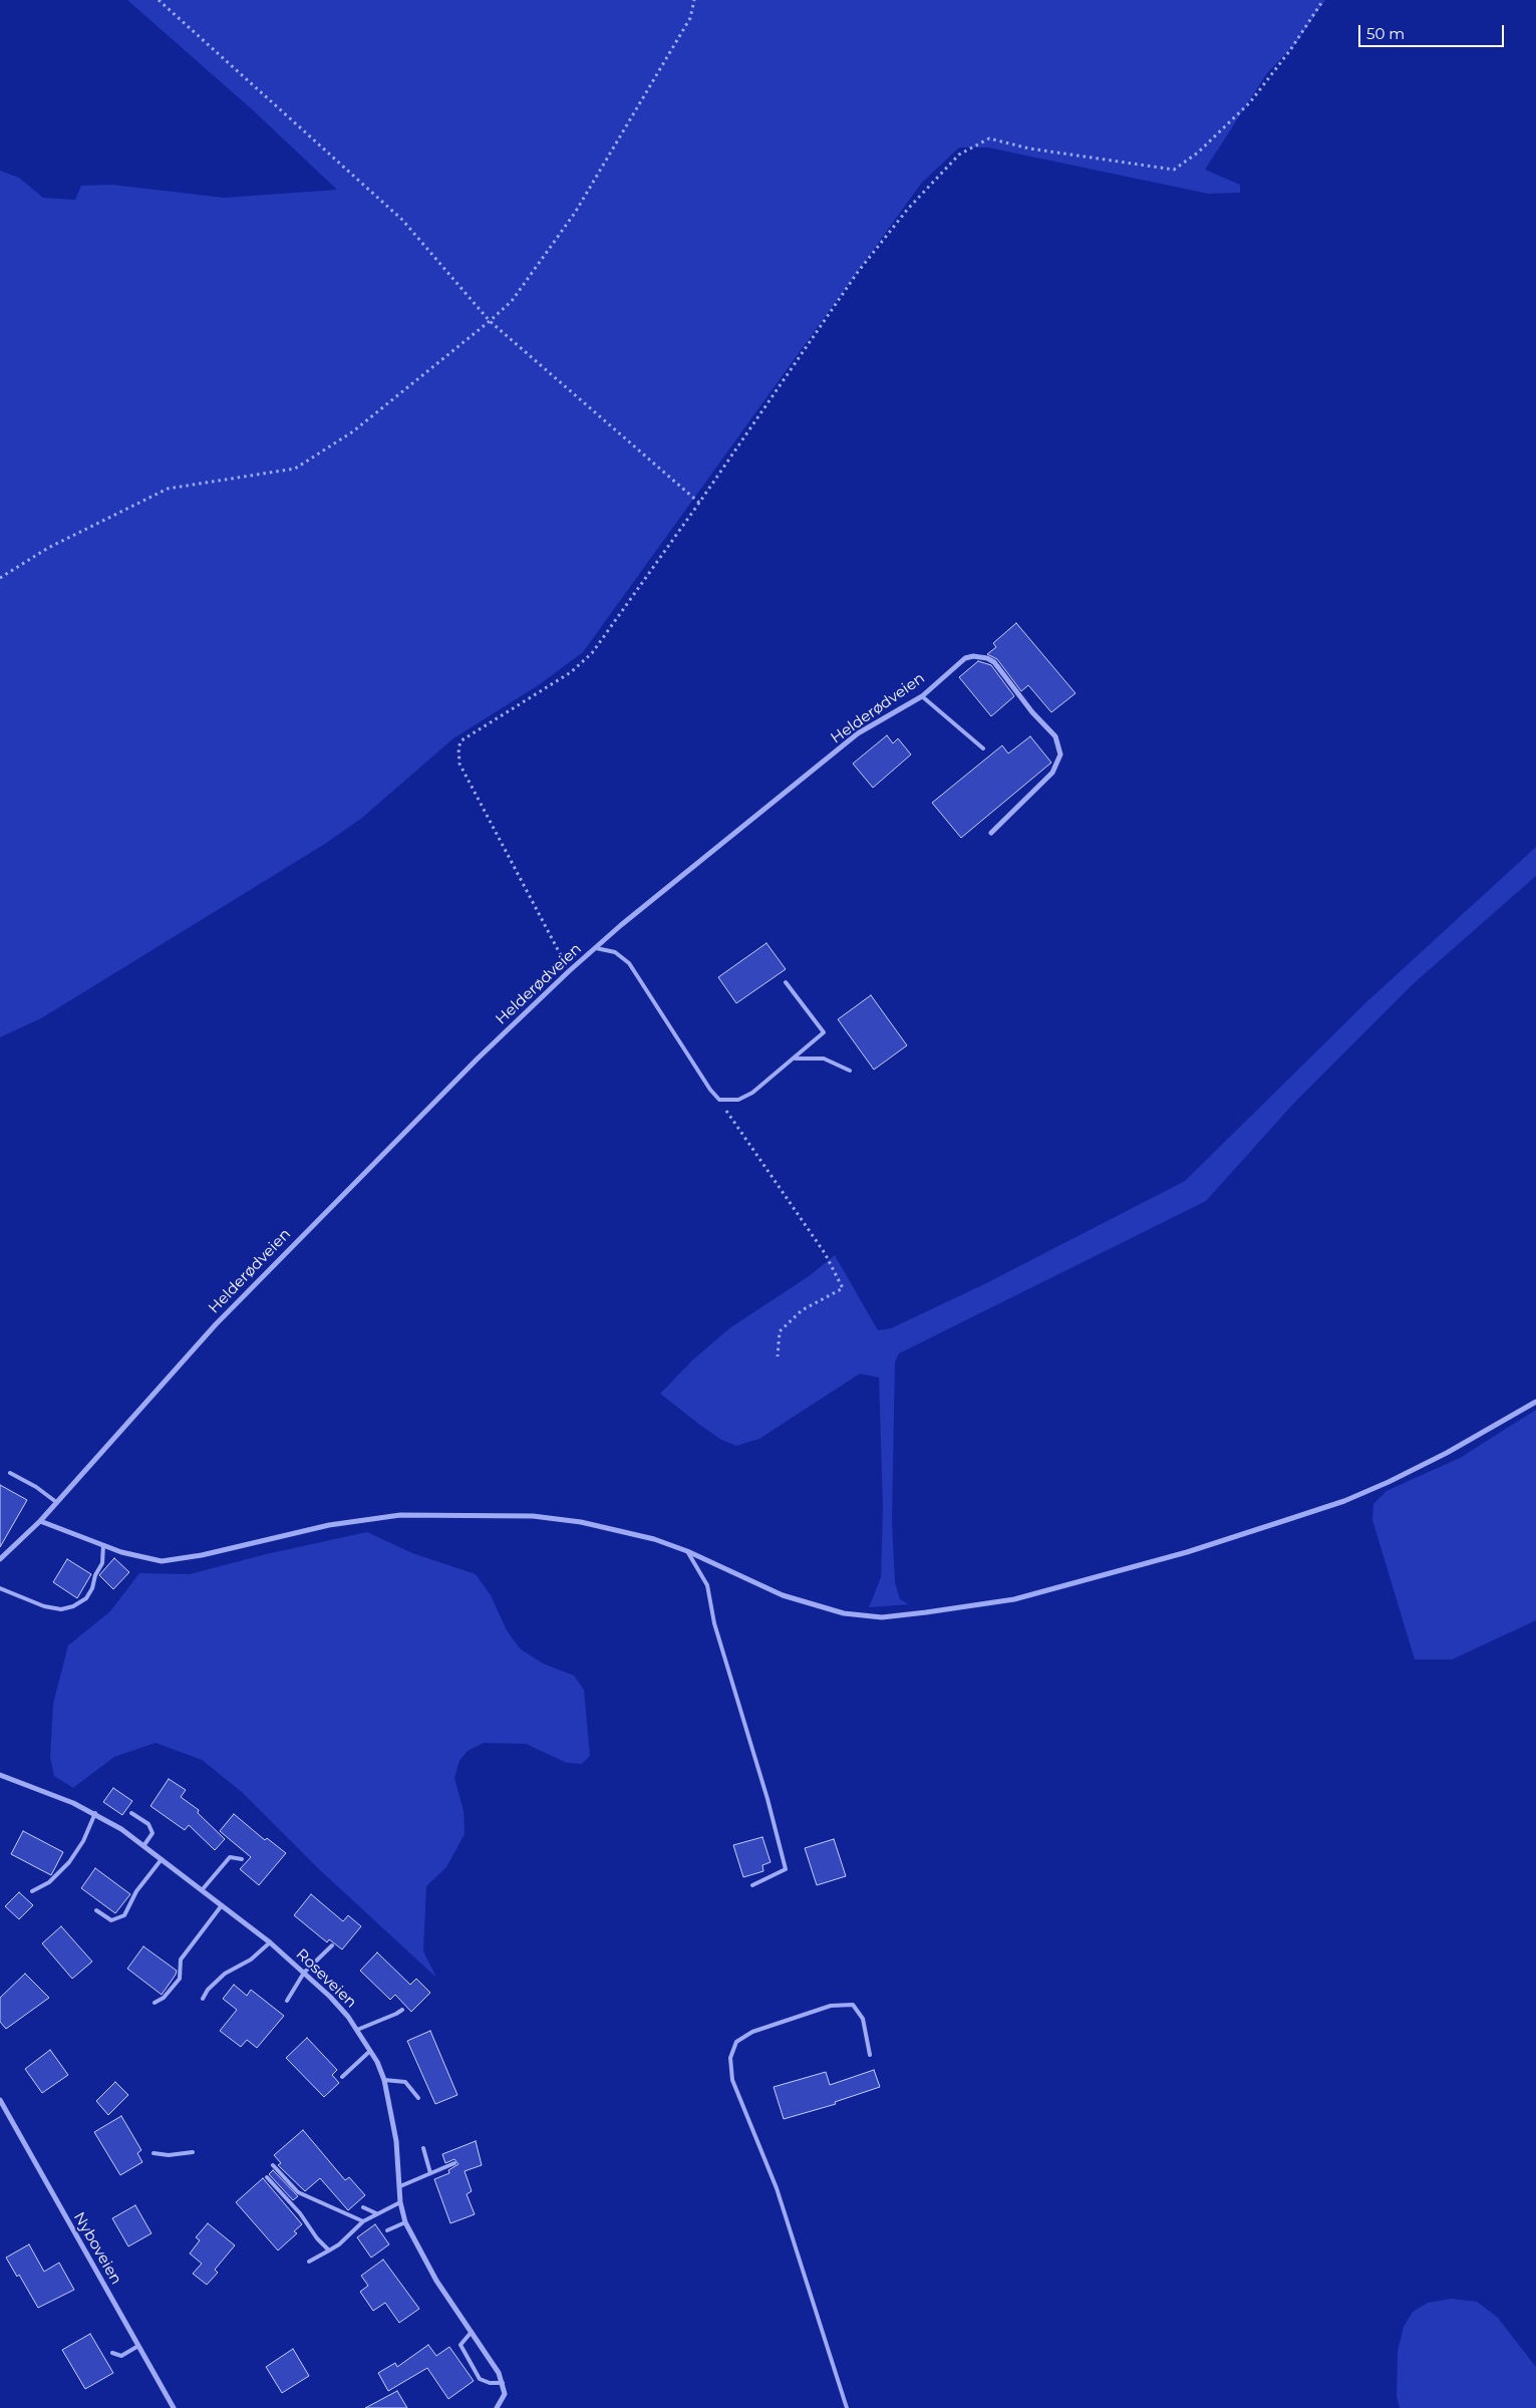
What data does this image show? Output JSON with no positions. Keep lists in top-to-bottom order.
{
  "streets": {
    "street": ["Helderødveien", "Roseveien", "Nyboveien"]
  },
  "scale_bar": "50 m"
}
